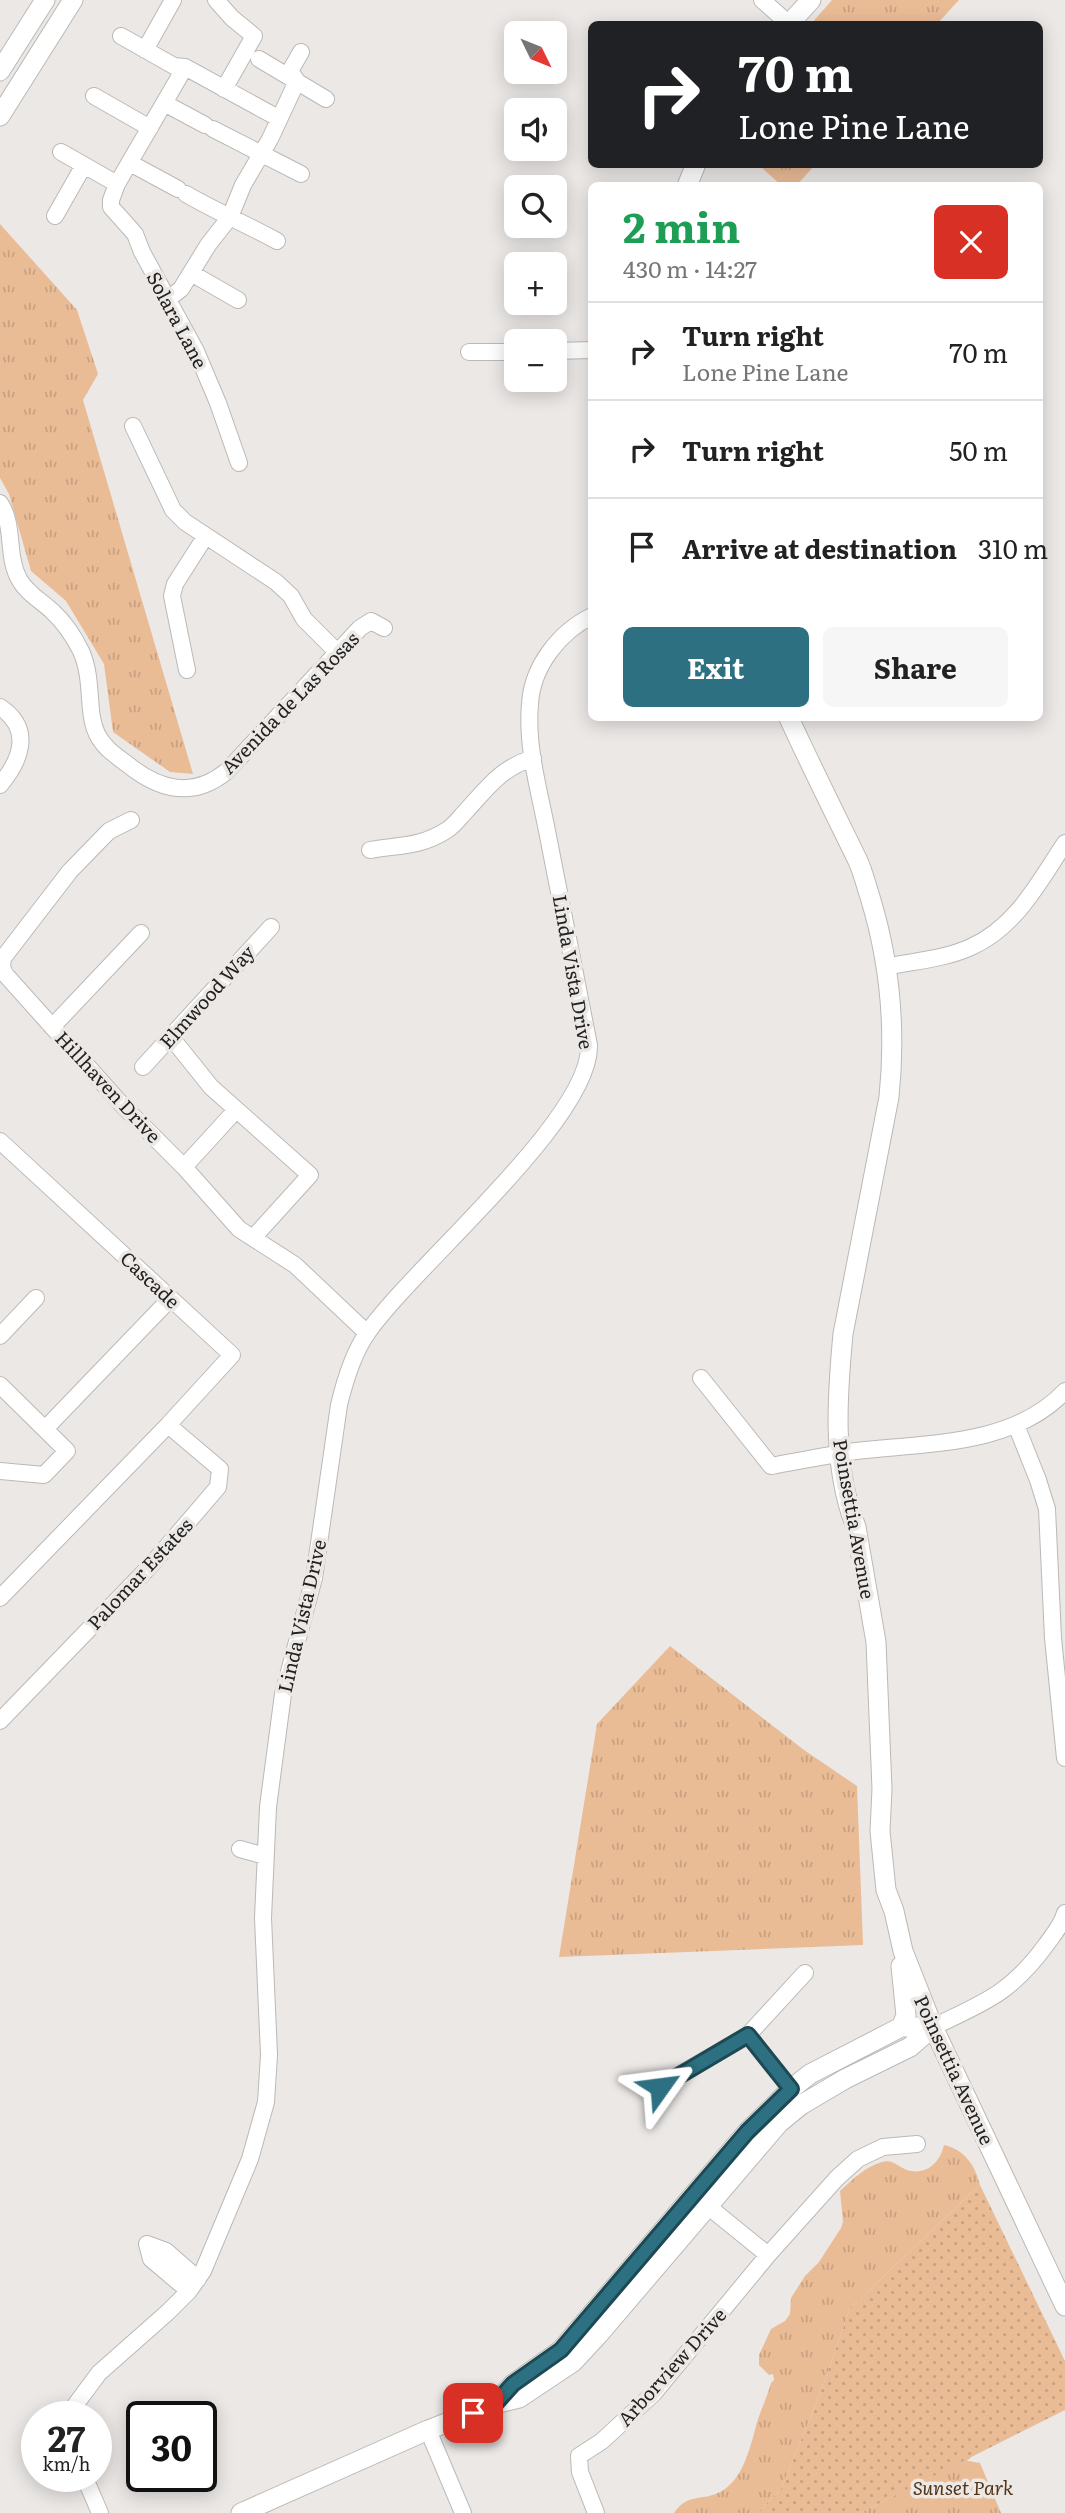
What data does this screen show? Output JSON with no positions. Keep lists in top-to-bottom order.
{
  "streets": {
    "main road": ["Poinsettia Avenue"],
    "street": [
      "Solara Lane",
      "Avenida de Las Rosas",
      "Linda Vista Drive",
      "Elmwood Way",
      "Hillhaven Drive",
      "Cascade",
      "Palomar Estates",
      "Arborview Drive"
    ]
  },
  "crossings": [
    ["Linda Vista Drive", "Hillhaven Drive"],
    ["Cascade", "Palomar Estates"]
  ],
  "parks": ["Sunset Park"],
  "north": "bottom right",
  "page": {
    "map_buttons": ["+", "−"],
    "turn": ["70 m", "Lone Pine Lane"],
    "heading": ["2 min", "430 m · 14:27"],
    "list": [
      {
        "name": "Turn right",
        "note": "Lone Pine Lane",
        "value": "70 m"
      },
      {
        "name": "Turn right",
        "value": "50 m"
      },
      {
        "name": "Arrive at destination",
        "value": "310 m"
      }
    ],
    "buttons": ["Exit", "Share"],
    "speed": "27 km/h",
    "limit": "30"
  }
}
